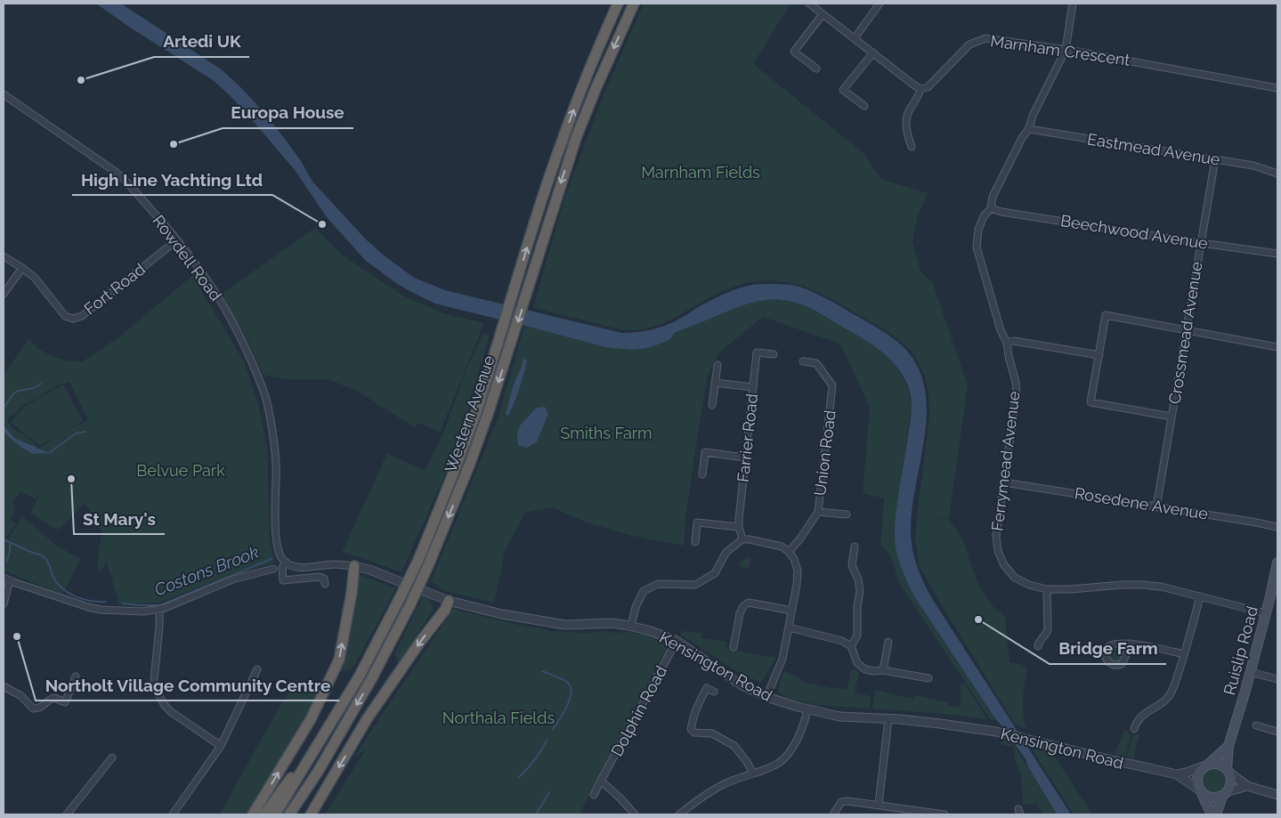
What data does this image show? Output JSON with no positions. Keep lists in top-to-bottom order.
{
  "streets": {
    "highway": ["Western Avenue"],
    "main road": ["Ruislip Road"],
    "street": [
      "Marnham Crescent",
      "Eastmead Avenue",
      "Beechwood Avenue",
      "Rowdell Road",
      "Fort Road",
      "Crossmead Avenue",
      "Farrier Road",
      "Union Road",
      "Ferrymead Avenue",
      "Rosedene Avenue",
      "Kensington Road",
      "Dolphin Road"
    ]
  },
  "crossings": [
    ["Marnham Crescent", "Ferrymead Avenue"],
    ["Eastmead Avenue", "Crossmead Avenue"],
    ["Eastmead Avenue", "Ferrymead Avenue"],
    ["Beechwood Avenue", "Crossmead Avenue"],
    ["Beechwood Avenue", "Ferrymead Avenue"],
    ["Rowdell Road", "Kensington Road"],
    ["Crossmead Avenue", "Rosedene Avenue"],
    ["Ferrymead Avenue", "Rosedene Avenue"],
    ["Ferrymead Avenue", "Ruislip Road"],
    ["Ruislip Road", "Kensington Road"],
    ["Kensington Road", "Dolphin Road"]
  ],
  "water": ["Costons Brook"],
  "parks": [
    "Marnham Fields",
    "Smiths Farm",
    "Belvue Park",
    "Northala Fields"
  ],
  "places": [
    "Artedi UK",
    "Europa House",
    "High Line Yachting Ltd",
    "St Mary's",
    "Bridge Farm",
    "Northolt Village Community Centre"
  ]
}
